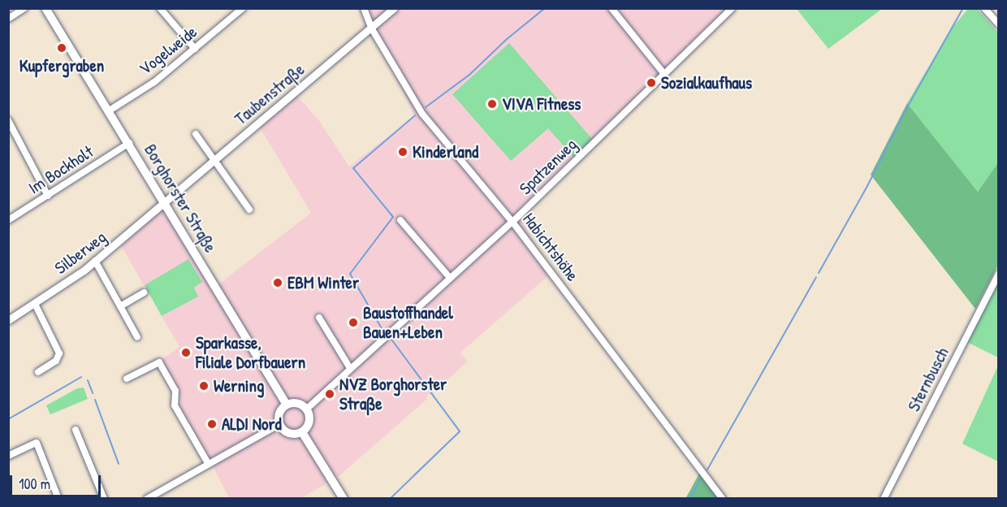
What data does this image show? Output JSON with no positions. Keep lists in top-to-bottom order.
{
  "streets": {
    "main road": ["Borghorster Straße"],
    "street": [
      "Vogelweide",
      "Taubenstraße",
      "Spatzenweg",
      "Im Bockholt",
      "Habichtshöhe",
      "Silberweg",
      "Sternbusch"
    ]
  },
  "crossings": [
    ["Vogelweide", "Borghorster Straße"],
    ["Taubenstraße", "Borghorster Straße"],
    ["Taubenstraße", "Habichtshöhe"],
    ["Taubenstraße", "Silberweg"],
    ["Spatzenweg", "Borghorster Straße"],
    ["Spatzenweg", "Habichtshöhe"],
    ["Im Bockholt", "Borghorster Straße"],
    ["Borghorster Straße", "Silberweg"]
  ],
  "places": [
    "Kupfergraben",
    "Sozialkaufhaus",
    "VIVA Fitness",
    "Kinderland",
    "EBM Winter",
    "Baustoffhandel Bauen+Leben",
    "Sparkasse, Filiale Dorfbauern",
    "Werning",
    "NVZ Borghorster Straße",
    "ALDI Nord"
  ],
  "scale_bar": "100 m"
}
